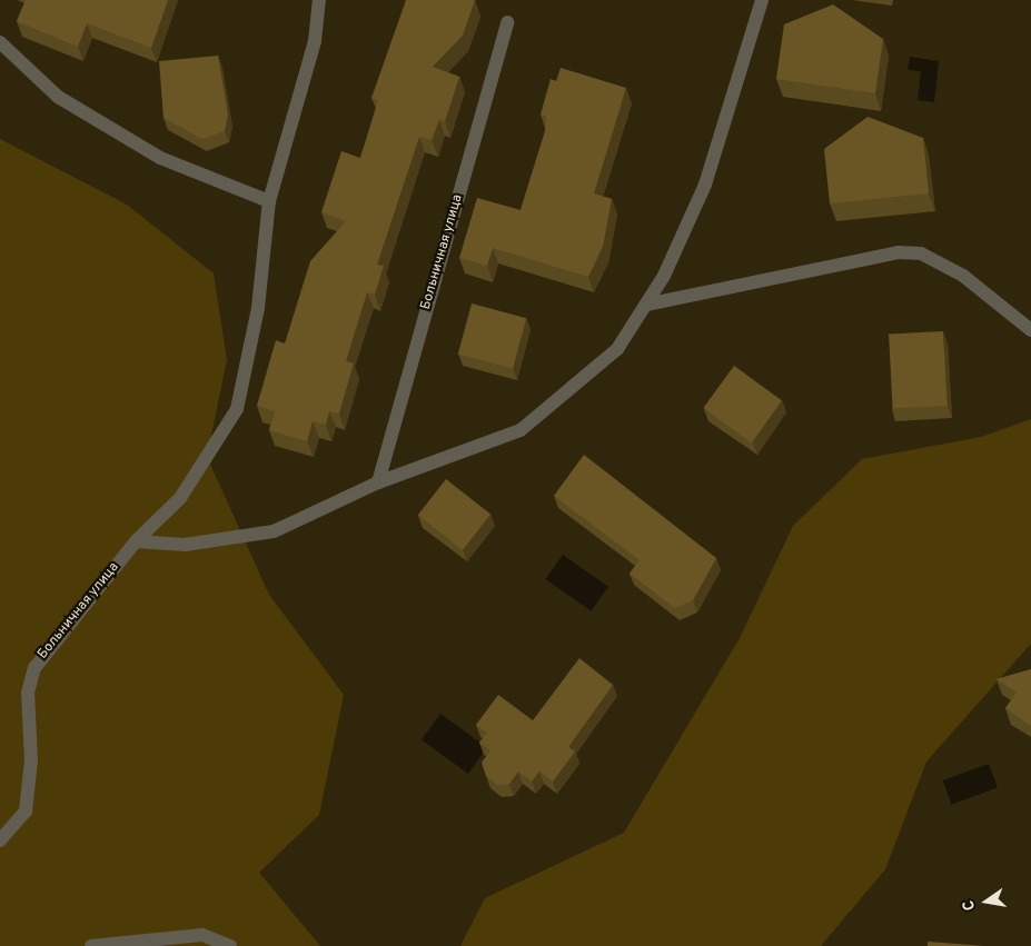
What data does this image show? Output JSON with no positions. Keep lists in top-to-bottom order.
{
  "streets": {
    "street": ["Больничная улица"]
  },
  "north": "left"
}
